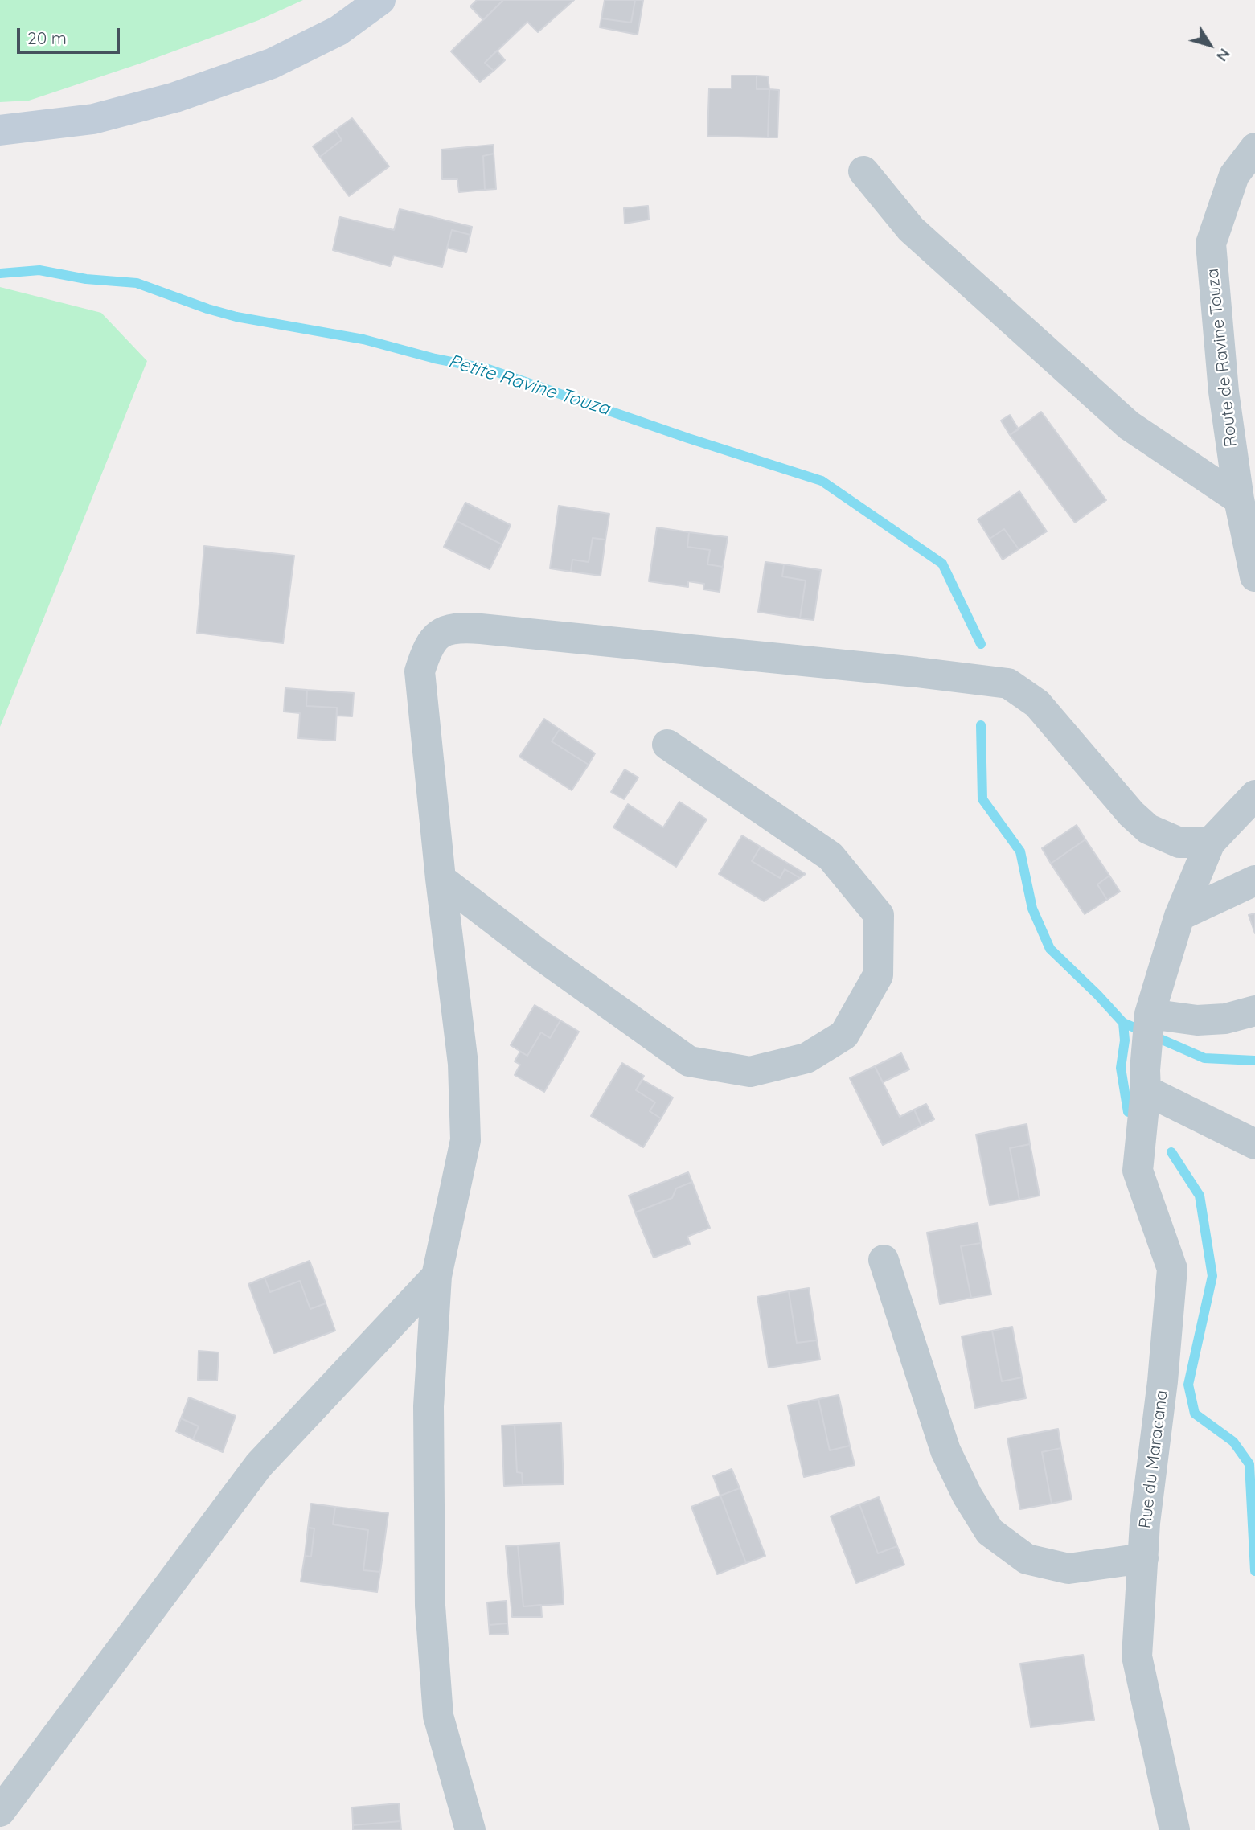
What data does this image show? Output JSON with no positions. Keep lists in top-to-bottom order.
{
  "streets": {
    "street": ["Route de Ravine Touza", "Rue du Maracana"]
  },
  "water": ["Petite Ravine Touza"],
  "scale_bar": "20 m",
  "north": "bottom right"
}
